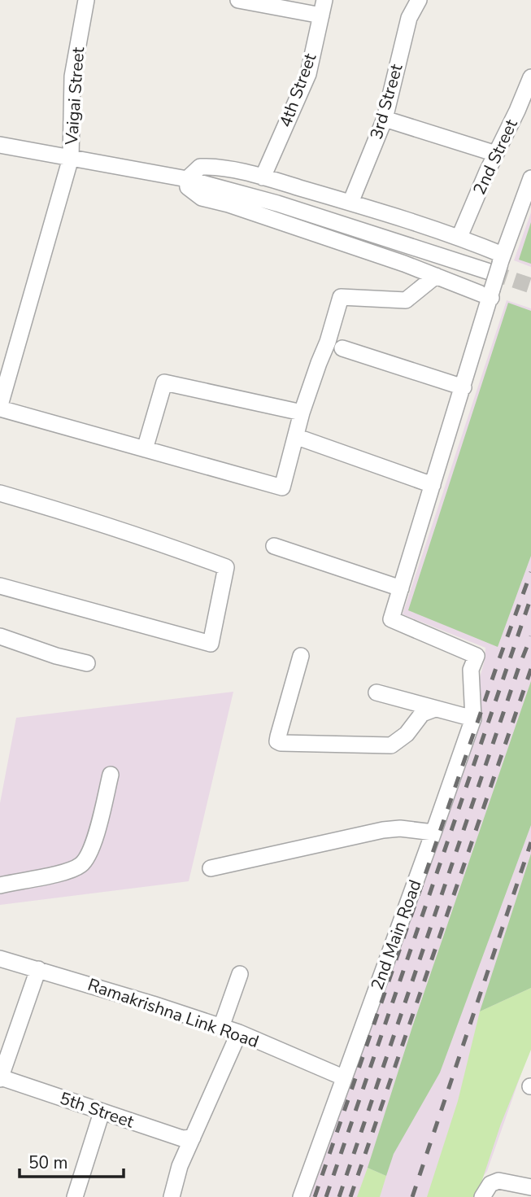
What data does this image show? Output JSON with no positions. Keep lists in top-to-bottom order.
{
  "streets": {
    "street": [
      "4th Street",
      "Vaigai Street",
      "3rd Street",
      "2nd Street",
      "2nd Main Road",
      "Ramakrishna Link Road",
      "5th Street"
    ]
  },
  "crossings": [
    ["2nd Main Road", "Ramakrishna Link Road"]
  ],
  "scale_bar": "50 m"
}
